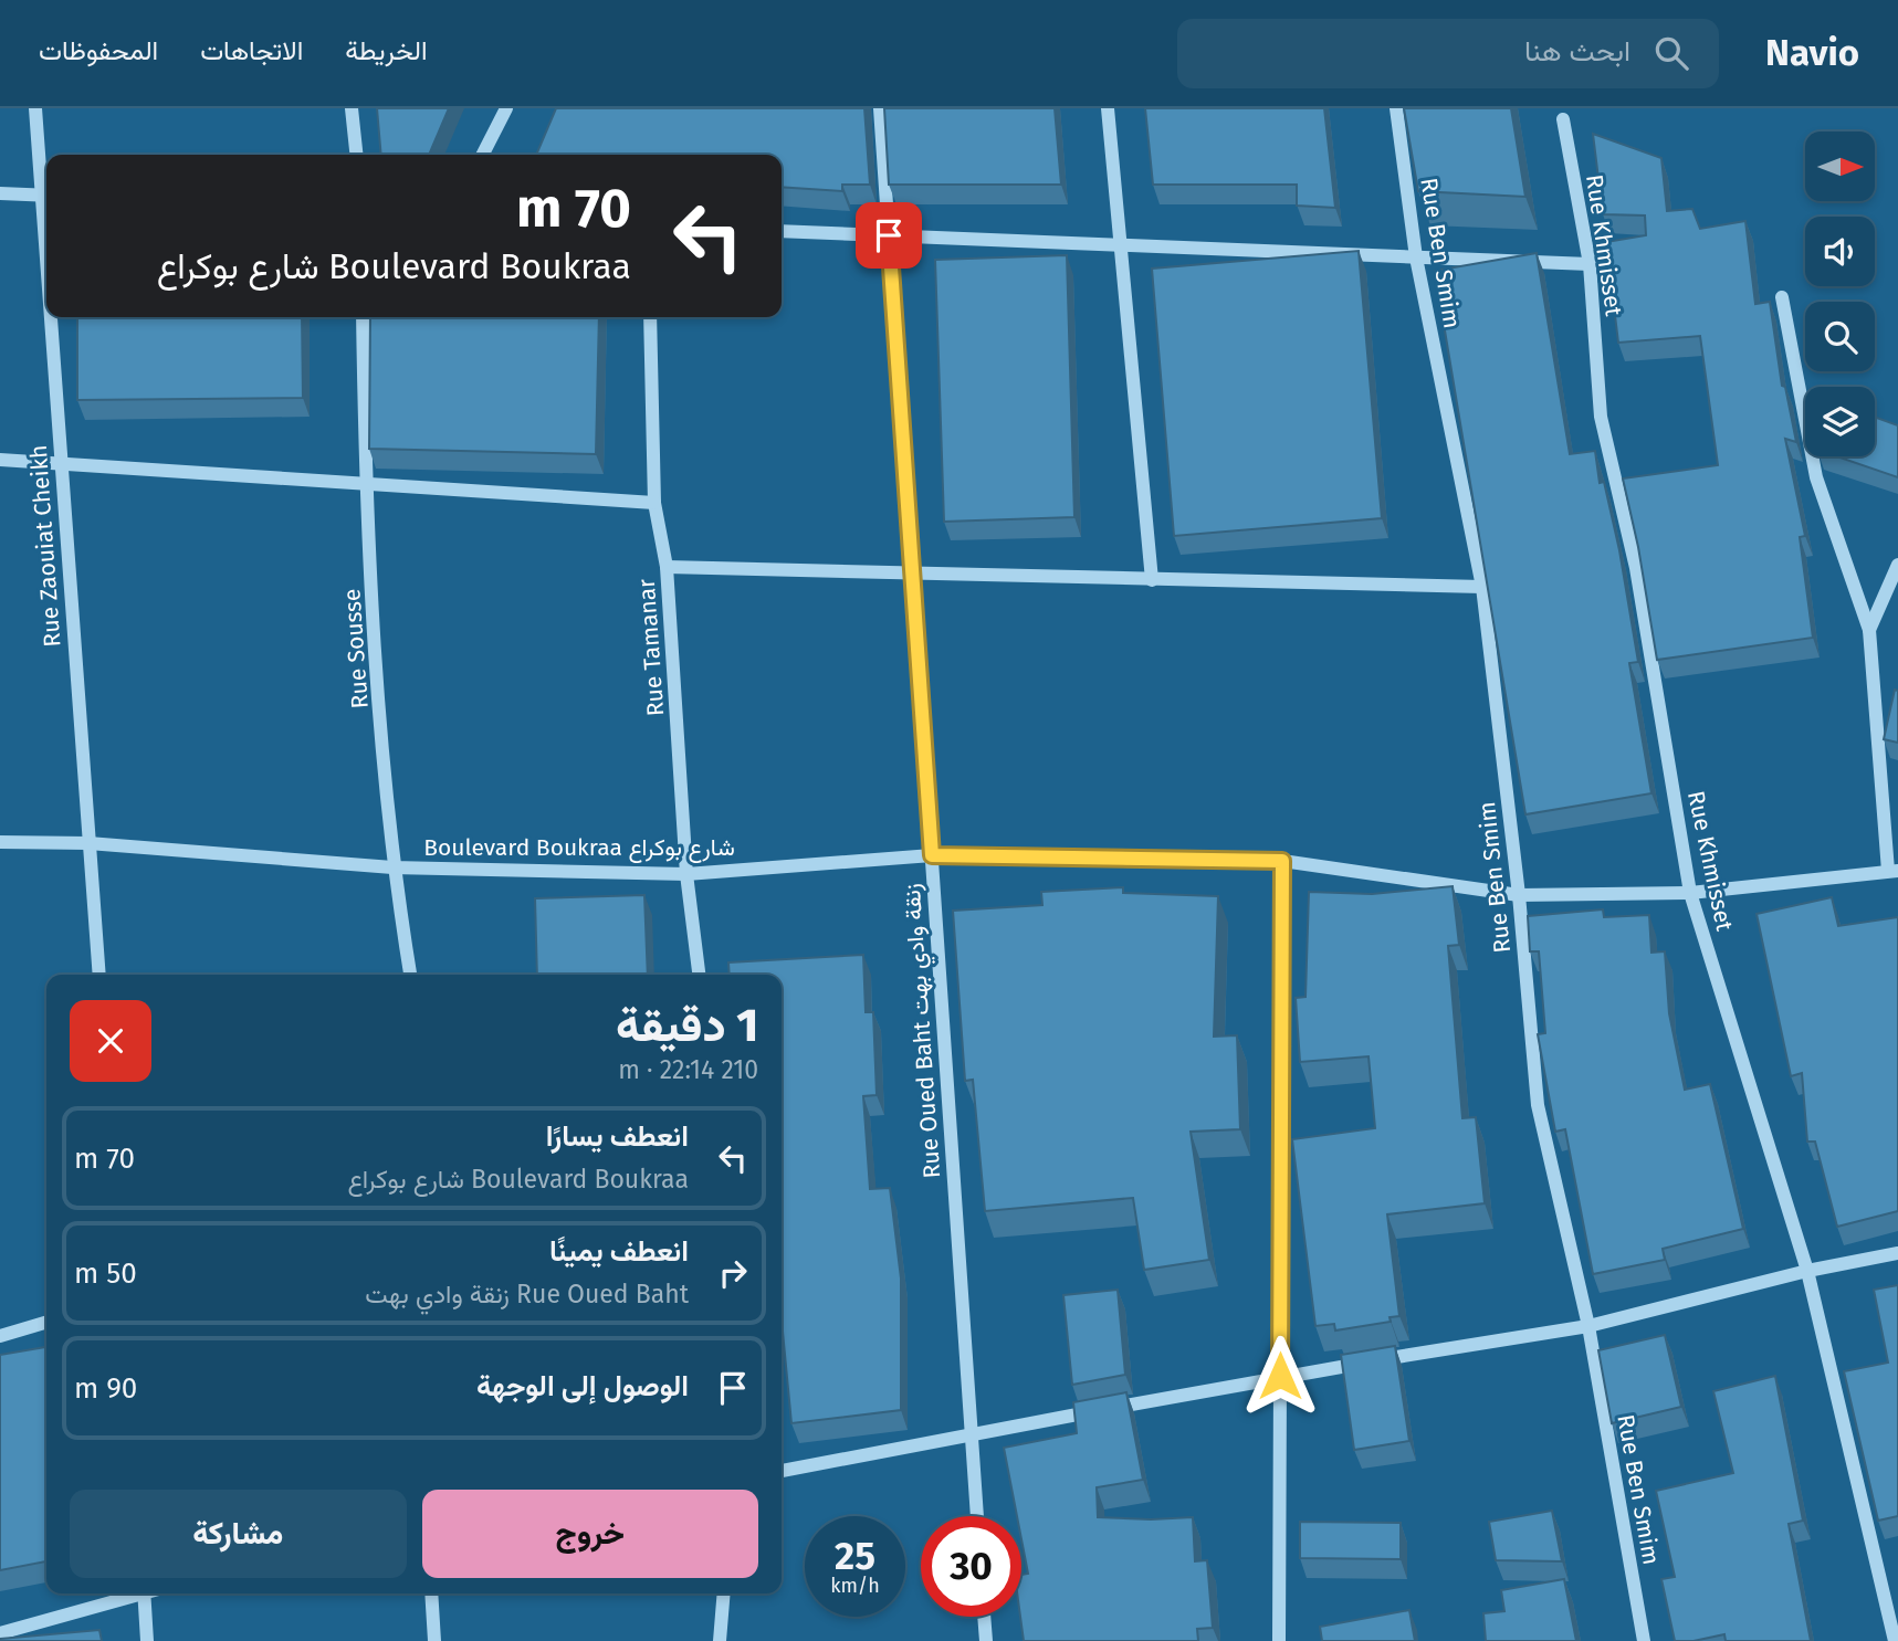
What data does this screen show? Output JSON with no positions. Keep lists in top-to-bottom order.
{
  "streets": {
    "street": [
      "Rue Khmisset",
      "Rue Ben Smim",
      "Rue Zaouiat Cheikh",
      "Rue Tamanar",
      "Rue Sousse",
      "Boulevard Boukraa شارع بوكراع",
      "Rue Oued Baht زنقة وادي بهت"
    ]
  },
  "crossings": [
    ["Rue Khmisset", "Boulevard Boukraa شارع بوكراع"],
    ["Rue Ben Smim", "Boulevard Boukraa شارع بوكراع"],
    ["Rue Zaouiat Cheikh", "Boulevard Boukraa شارع بوكراع"],
    ["Rue Tamanar", "Boulevard Boukraa شارع بوكراع"],
    ["Rue Sousse", "Boulevard Boukraa شارع بوكراع"],
    ["Boulevard Boukraa شارع بوكراع", "Rue Oued Baht زنقة وادي بهت"]
  ],
  "north": "right",
  "page": {
    "header": "Navio",
    "search": "ابحث هنا",
    "nav": ["الخريطة", "الاتجاهات", "المحفوظات"],
    "turn": ["70 m", "Boulevard Boukraa شارع بوكراع"],
    "heading": ["1 دقيقة", "210 m · 22:14"],
    "list": [
      {
        "name": "انعطف يسارًا",
        "note": "Boulevard Boukraa شارع بوكراع",
        "value": "70 m"
      },
      {
        "name": "انعطف يمينًا",
        "note": "Rue Oued Baht زنقة وادي بهت",
        "value": "50 m"
      },
      {
        "name": "الوصول إلى الوجهة",
        "value": "90 m"
      }
    ],
    "buttons": ["خروج", "مشاركة"],
    "speed": "25 km/h",
    "limit": "30"
  }
}
